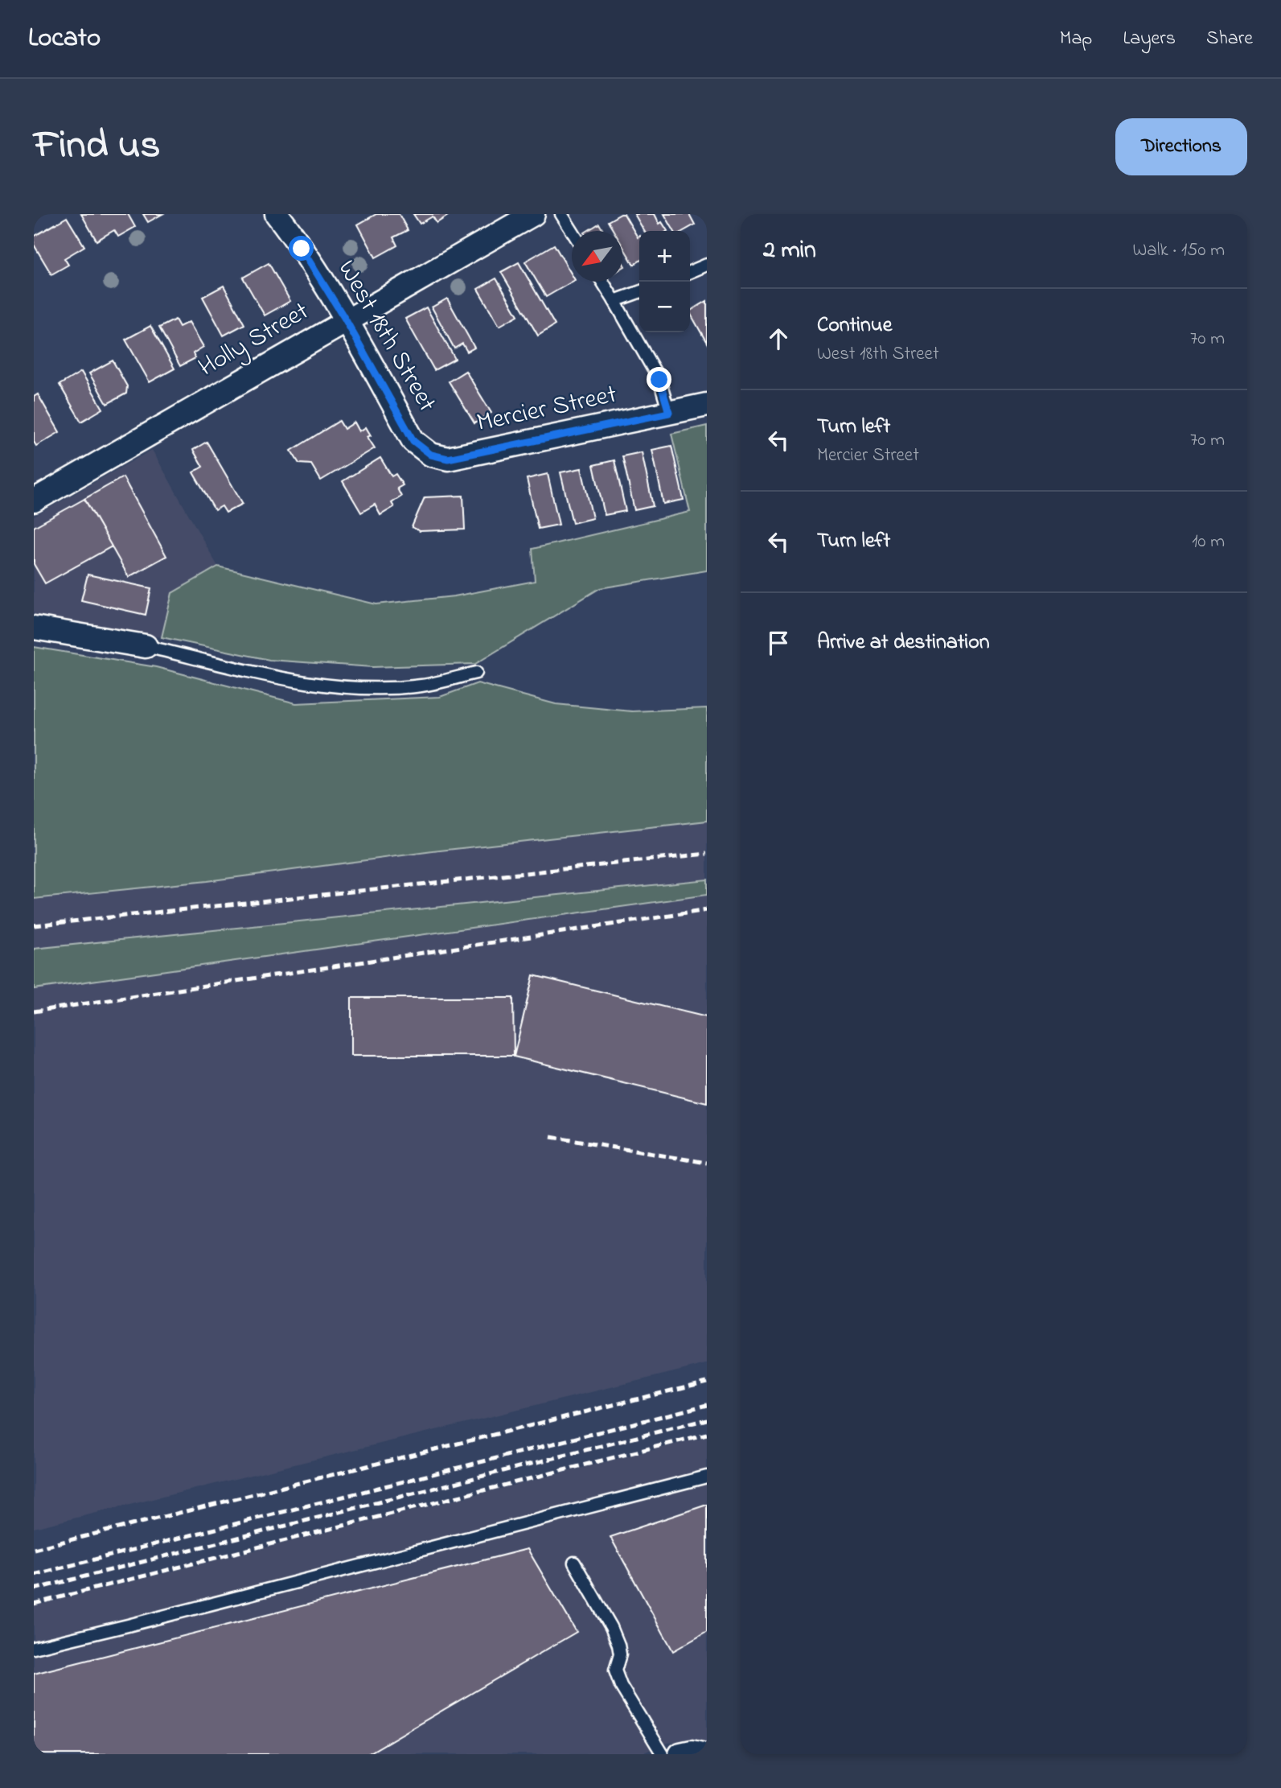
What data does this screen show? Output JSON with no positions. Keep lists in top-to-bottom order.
{
  "streets": {
    "street": ["West 18th Street", "Holly Street", "Mercier Street"]
  },
  "crossings": [
    ["West 18th Street", "Holly Street"],
    ["West 18th Street", "Mercier Street"]
  ],
  "north": "bottom left",
  "page": {
    "header": "Locato",
    "nav": ["Map", "Layers", "Share"],
    "title": "Find us",
    "buttons": "Directions",
    "heading": ["2 min", "Walk · 150 m"],
    "map_buttons": ["+", "−"],
    "list": [
      ["Continue", "West 18th Street", "70 m"],
      ["Turn left", "Mercier Street", "70 m"],
      ["Turn left", "10 m"],
      "Arrive at destination"
    ]
  }
}
